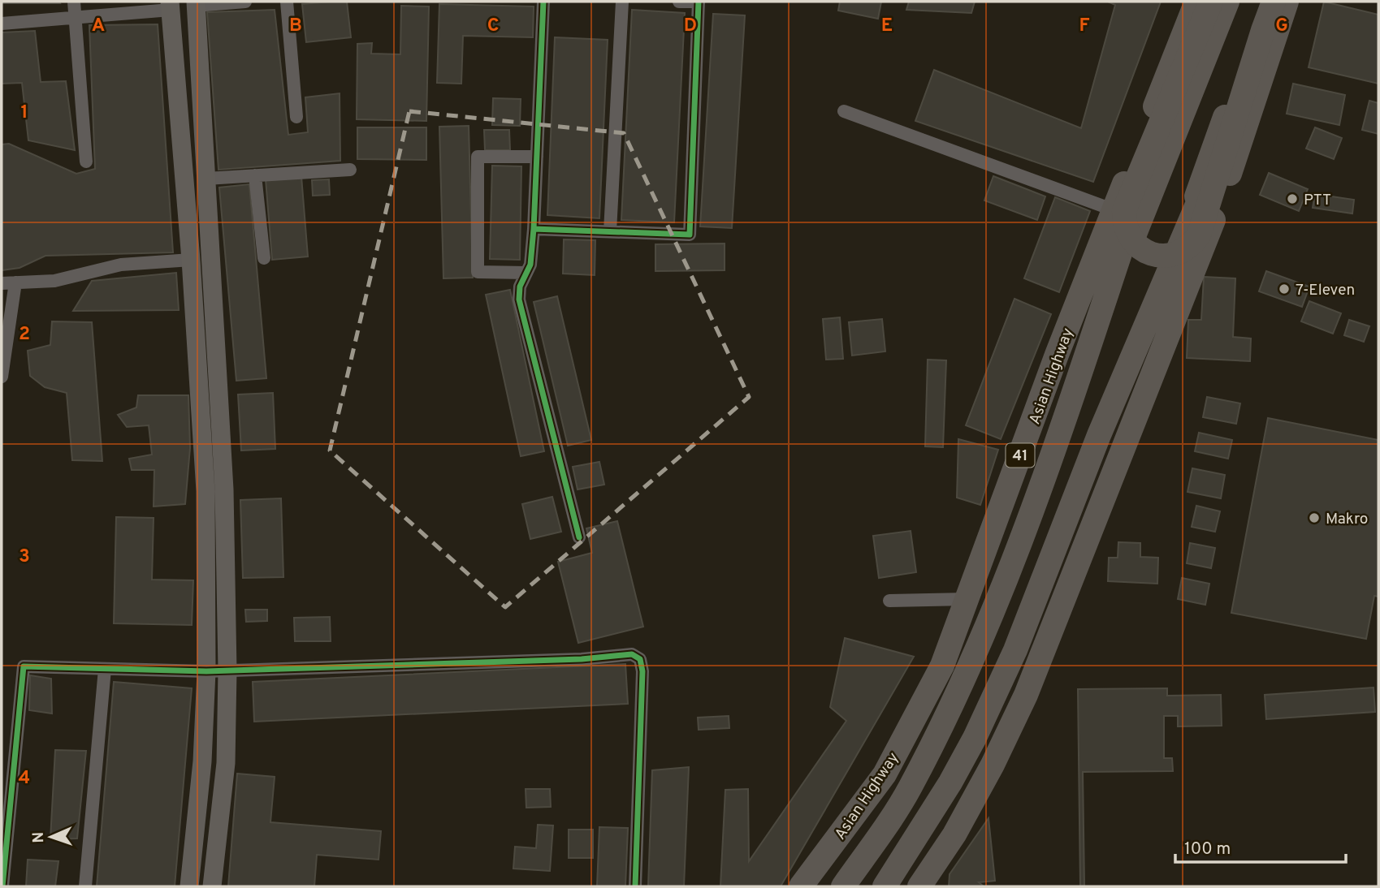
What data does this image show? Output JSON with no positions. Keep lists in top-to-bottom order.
{
  "streets": {
    "highway": ["Asian Highway", "41"]
  },
  "places": ["PTT", "7-Eleven", "Makro"],
  "scale_bar": "100 m",
  "north": "left",
  "grid": {
    "columns": [
      "A",
      "B",
      "C",
      "D",
      "E",
      "F",
      "G"
    ],
    "rows": [
      "1",
      "2",
      "3",
      "4"
    ]
  }
}
